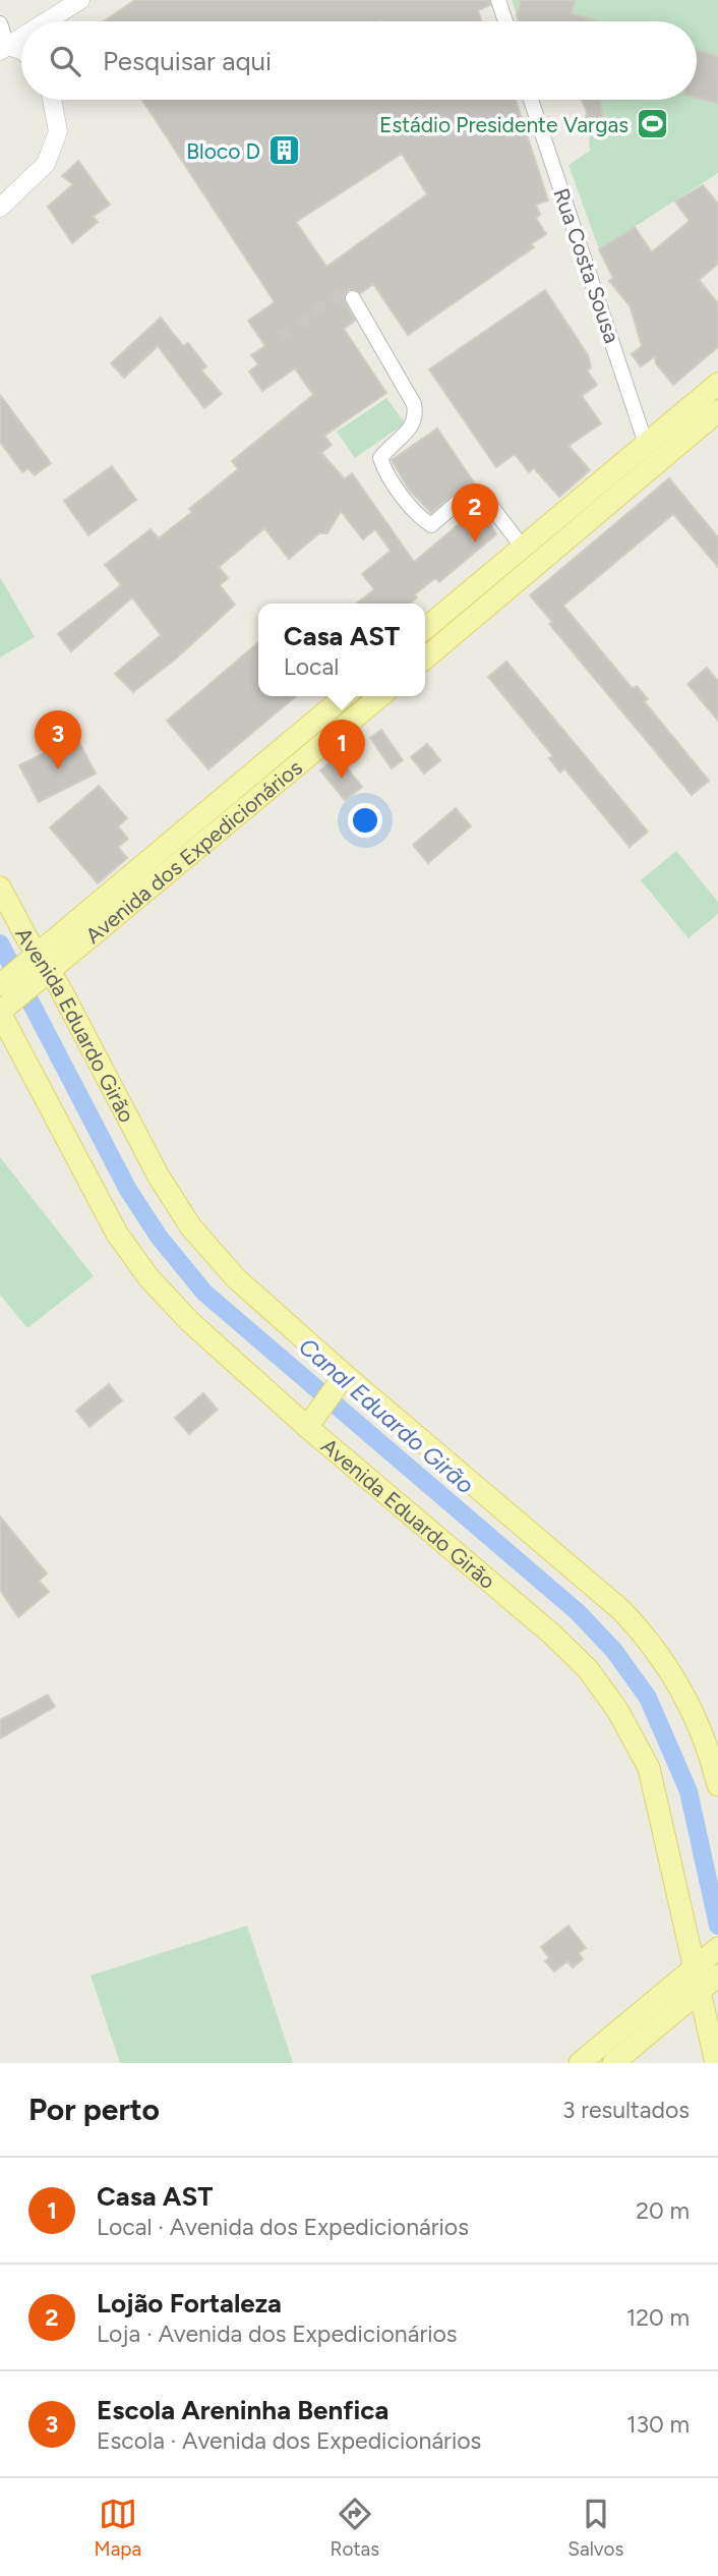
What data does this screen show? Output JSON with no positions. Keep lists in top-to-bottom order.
{
  "streets": {
    "main road": ["Avenida dos Expedicionários", "Avenida Eduardo Girão"],
    "street": ["Rua Costa Sousa"]
  },
  "crossings": [
    ["Avenida dos Expedicionários", "Avenida Eduardo Girão"]
  ],
  "water": ["Canal Eduardo Girão"],
  "places": {
    "sports": ["Estádio Presidente Vargas"],
    "building": ["Bloco D"]
  },
  "page": {
    "search": "Pesquisar aqui",
    "pins": ["2", "3", "1"],
    "popup": ["Casa AST", "Local"],
    "heading": ["Por perto", "3 resultados"],
    "list": [
      {
        "mark": "1",
        "name": "Casa AST",
        "note": "Local · Avenida dos Expedicionários",
        "value": "20 m"
      },
      {
        "mark": "2",
        "name": "Lojão Fortaleza",
        "note": "Loja · Avenida dos Expedicionários",
        "value": "120 m"
      },
      {
        "mark": "3",
        "name": "Escola Areninha Benfica",
        "note": "Escola · Avenida dos Expedicionários",
        "value": "130 m"
      }
    ],
    "nav": ["Mapa", "Rotas", "Salvos"]
  }
}
